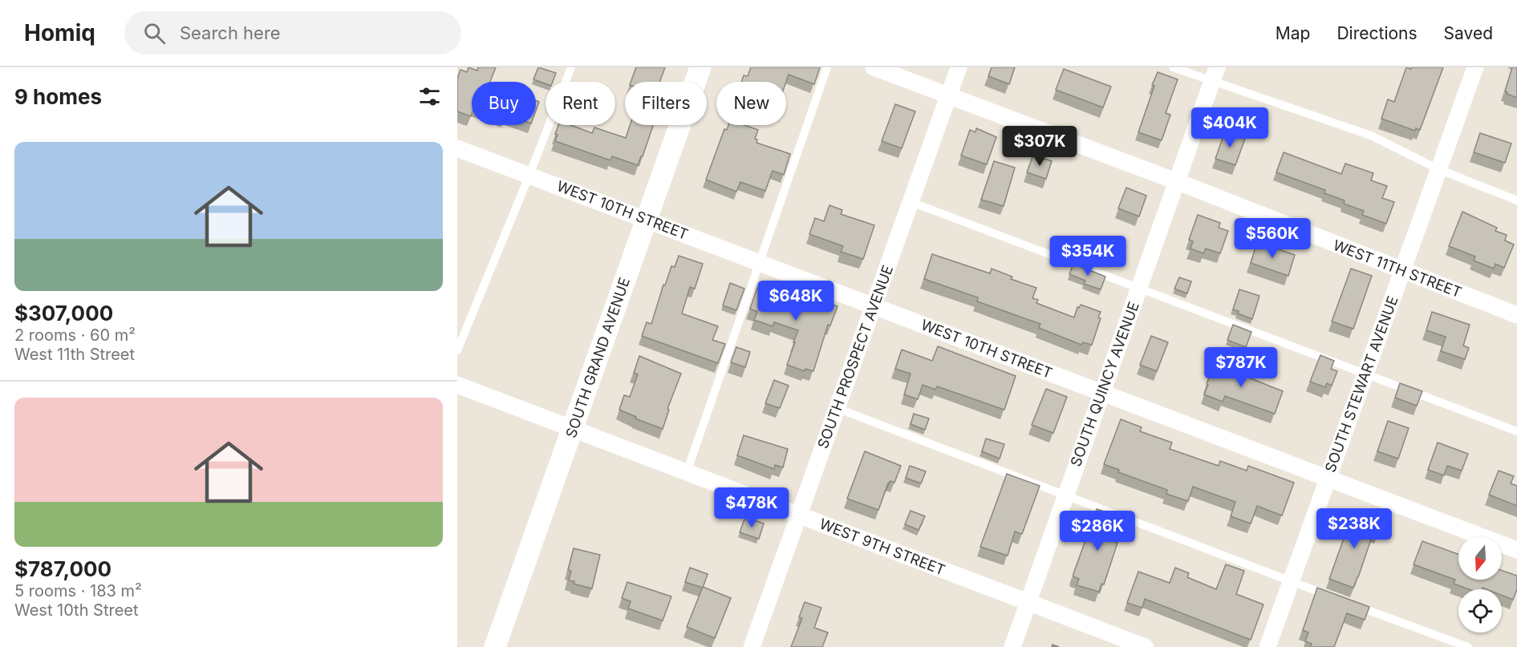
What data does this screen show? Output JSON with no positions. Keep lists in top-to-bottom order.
{
  "streets": {
    "street": [
      "WEST 10TH STREET",
      "WEST 11TH STREET",
      "SOUTH PROSPECT AVENUE",
      "SOUTH GRAND AVENUE",
      "SOUTH QUINCY AVENUE",
      "SOUTH STEWART AVENUE",
      "WEST 9TH STREET"
    ]
  },
  "crossings": [
    ["WEST 10TH STREET", "SOUTH PROSPECT AVENUE"],
    ["WEST 10TH STREET", "SOUTH GRAND AVENUE"],
    ["WEST 10TH STREET", "SOUTH QUINCY AVENUE"],
    ["WEST 10TH STREET", "SOUTH STEWART AVENUE"],
    ["WEST 11TH STREET", "SOUTH PROSPECT AVENUE"],
    ["WEST 11TH STREET", "SOUTH QUINCY AVENUE"],
    ["WEST 11TH STREET", "SOUTH STEWART AVENUE"],
    ["SOUTH PROSPECT AVENUE", "WEST 9TH STREET"],
    ["SOUTH GRAND AVENUE", "WEST 9TH STREET"],
    ["SOUTH QUINCY AVENUE", "WEST 9TH STREET"]
  ],
  "north": "bottom",
  "page": {
    "header": "Homiq",
    "search": "Search here",
    "nav": ["Map", "Directions", "Saved"],
    "heading": "9 homes",
    "chip": [
      "Buy",
      "Rent",
      "Filters",
      "New"
    ],
    "price": [
      "$404K",
      "$307K",
      "$560K",
      "$354K",
      "$648K",
      "$787K",
      "$478K",
      "$238K",
      "$286K"
    ],
    "list": [
      {
        "name": "$307,000",
        "note": "2 rooms · 60 m² · West 11th Street"
      },
      {
        "name": "$787,000",
        "note": "5 rooms · 183 m² · West 10th Street"
      }
    ]
  }
}
